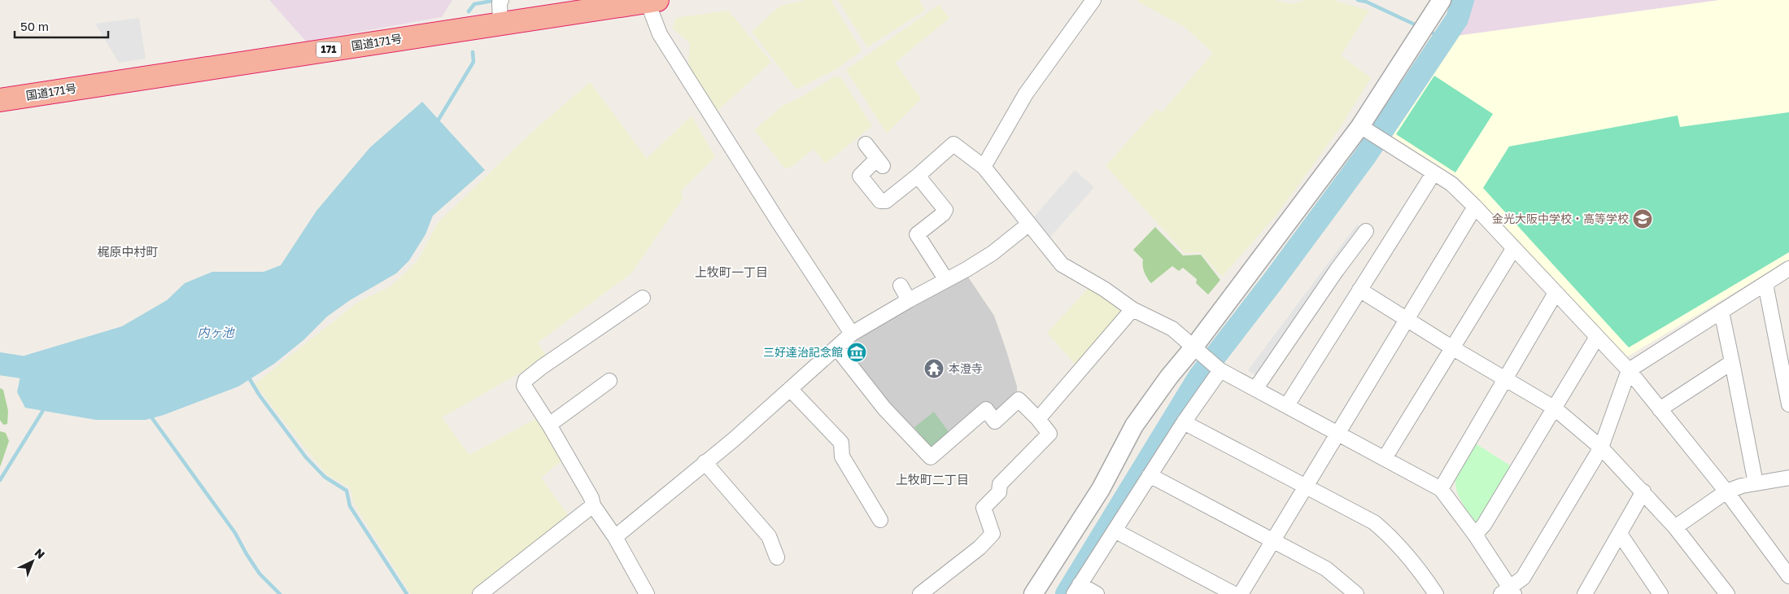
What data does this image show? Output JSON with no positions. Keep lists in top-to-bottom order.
{
  "streets": {
    "highway": ["国道171号", "171"]
  },
  "districts": ["梶原中村町", "上牧町一丁目", "上牧町二丁目"],
  "water": ["内ヶ池"],
  "places": {
    "school or university": ["金光大阪中学校・高等学校"],
    "museum": ["三好達治記念館"],
    "temple": ["本澄寺"]
  },
  "scale_bar": "50 m",
  "north": "top right"
}
